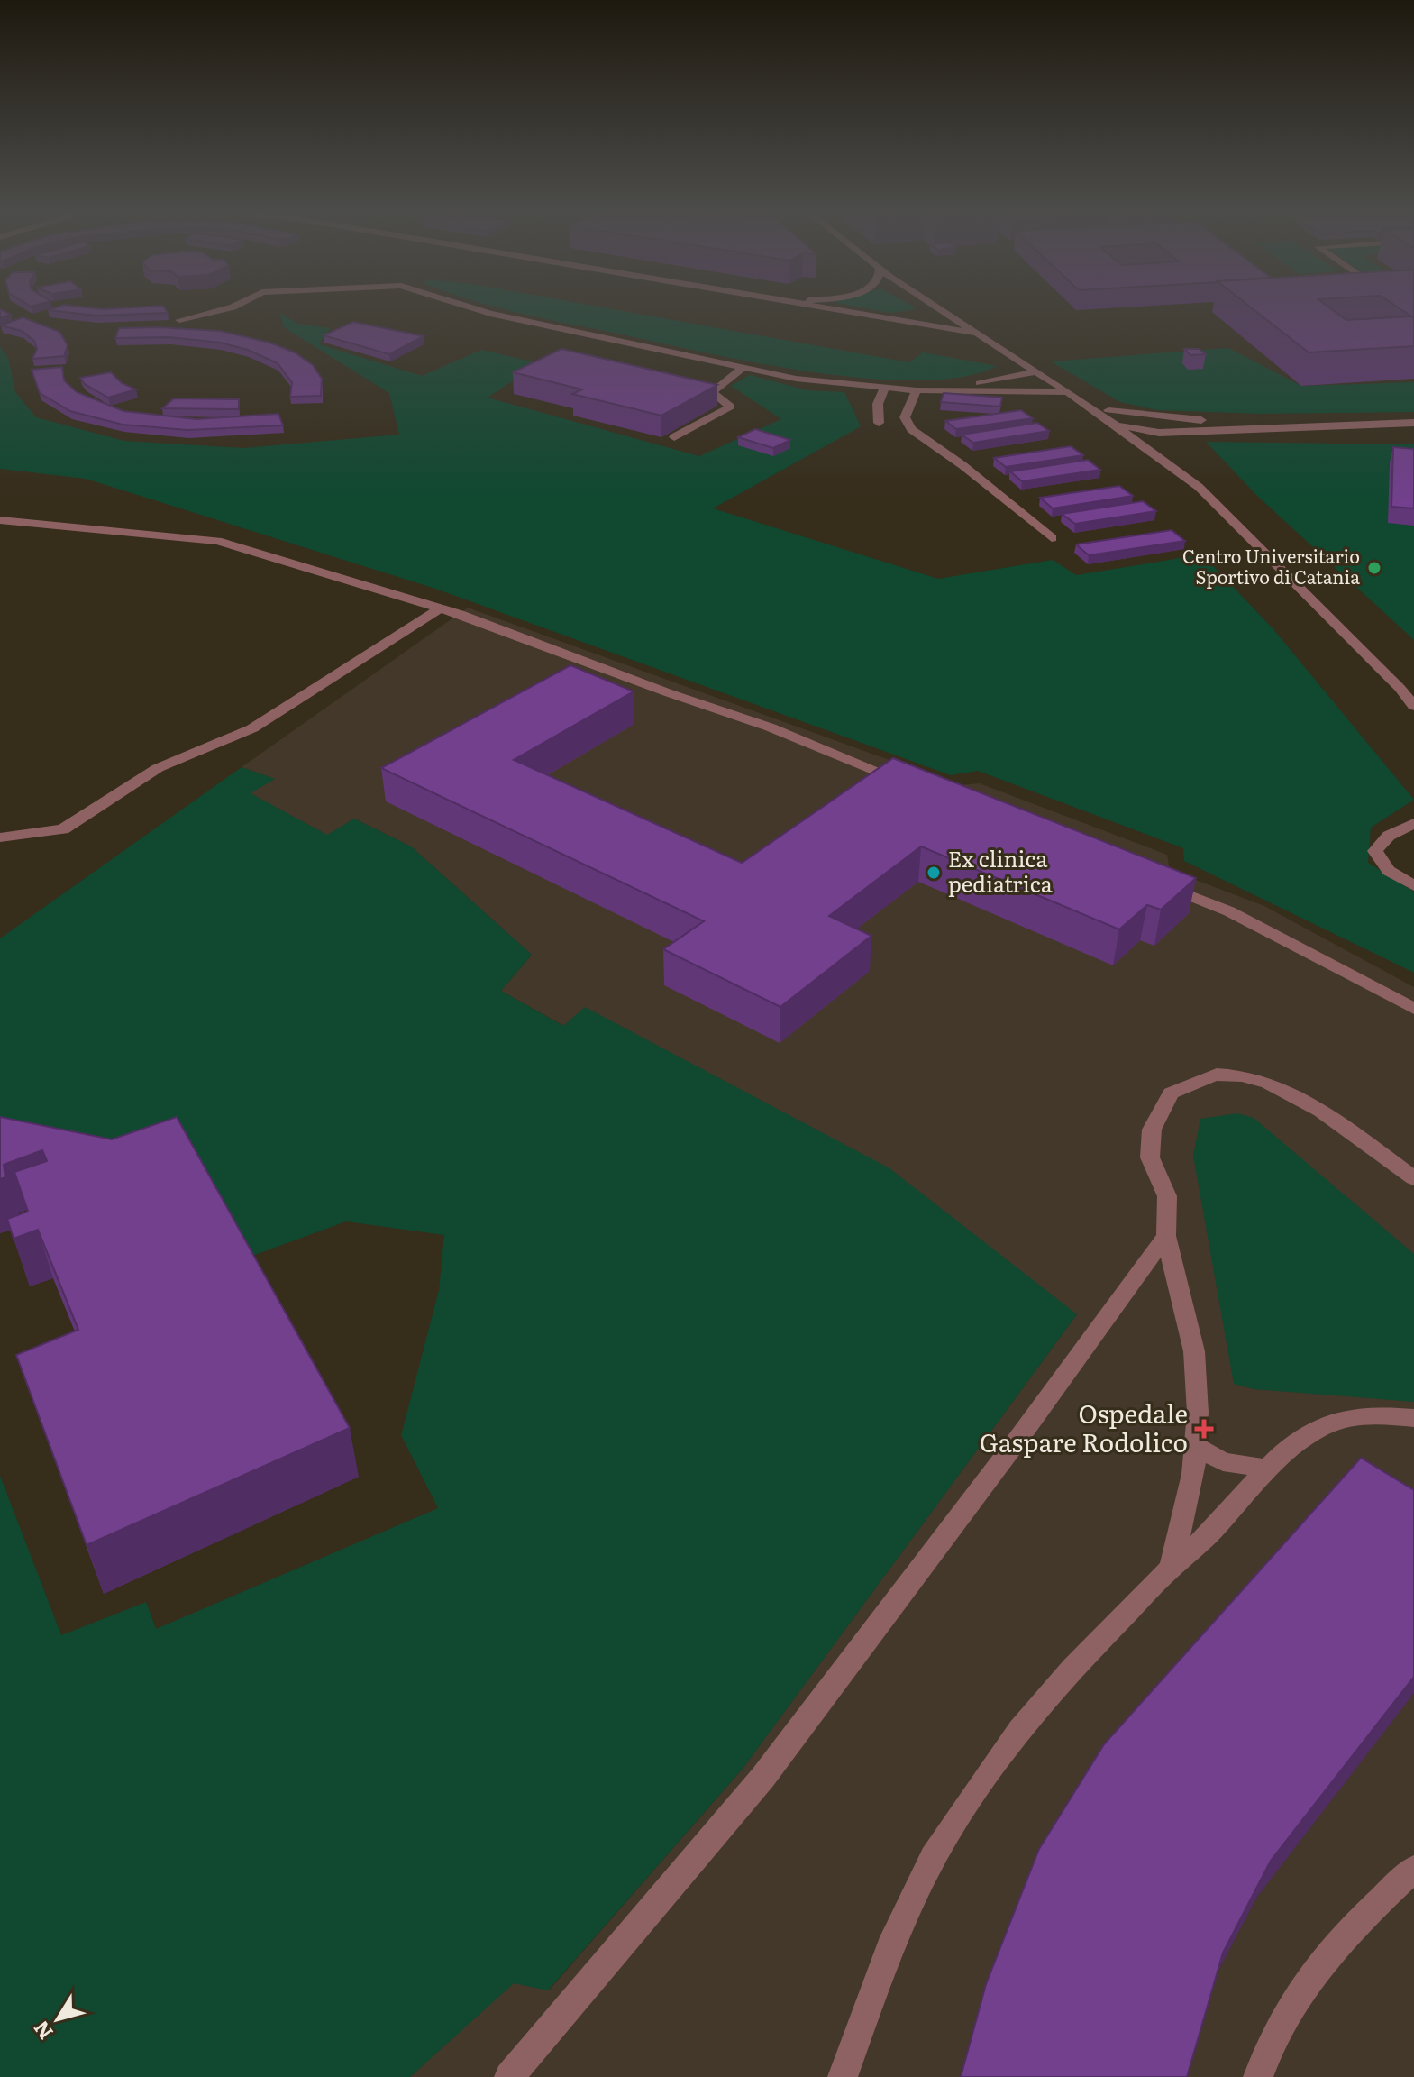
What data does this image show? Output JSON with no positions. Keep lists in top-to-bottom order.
{
  "places": {
    "other": ["Centro Universitario Sportivo di Catania", "Ex clinica pediatrica"],
    "health": ["Ospedale Gaspare Rodolico"]
  },
  "north": "bottom left"
}
